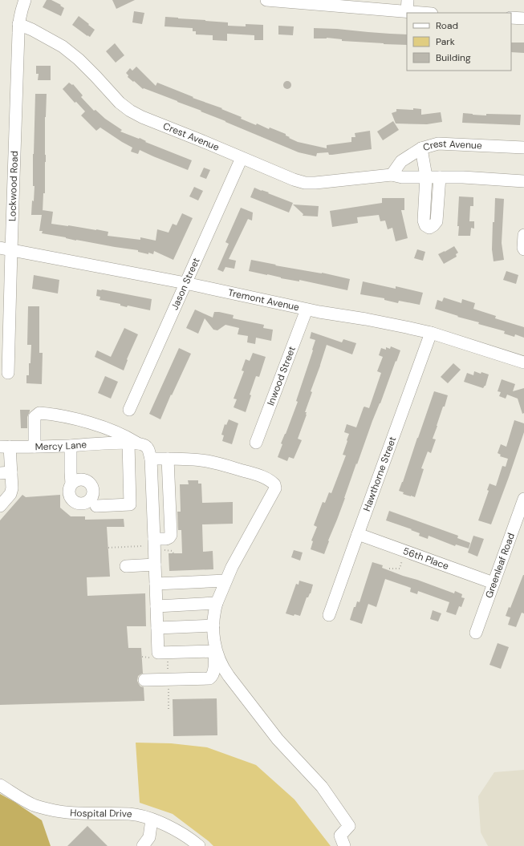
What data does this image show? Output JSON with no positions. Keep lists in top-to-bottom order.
{
  "streets": {
    "street": [
      "Crest Avenue",
      "Lockwood Road",
      "Jason Street",
      "Tremont Avenue",
      "Inwood Street",
      "Mercy Lane",
      "Hawthorne Street",
      "56th Place",
      "Greenleaf Road",
      "Hospital Drive"
    ]
  },
  "crossings": [
    ["Crest Avenue", "Lockwood Road"],
    ["Crest Avenue", "Jason Street"],
    ["Lockwood Road", "Tremont Avenue"],
    ["Jason Street", "Tremont Avenue"],
    ["Tremont Avenue", "Inwood Street"],
    ["Tremont Avenue", "Hawthorne Street"],
    ["Hawthorne Street", "56th Place"],
    ["56th Place", "Greenleaf Road"]
  ],
  "legend": ["Road", "Park", "Building"]
}
